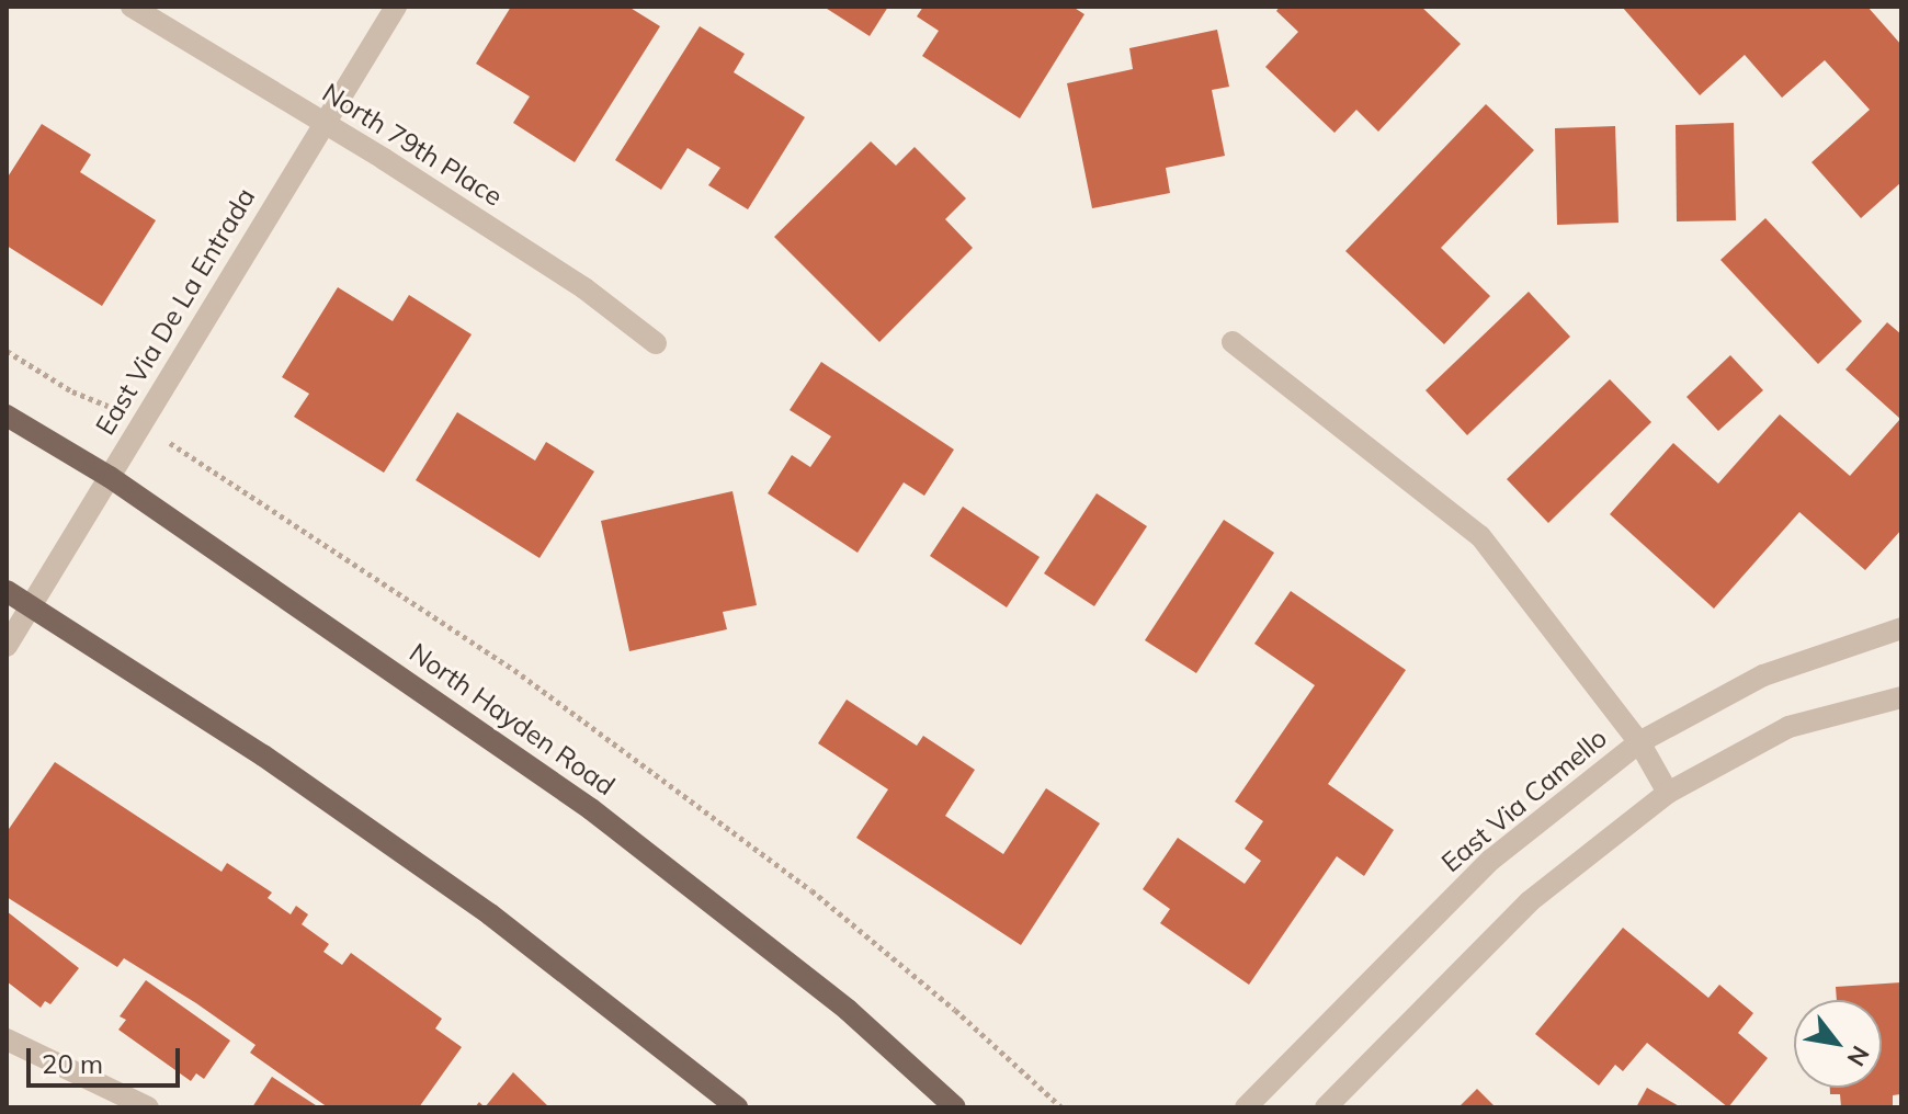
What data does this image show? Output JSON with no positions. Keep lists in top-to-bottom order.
{
  "streets": {
    "main road": ["North Hayden Road"],
    "street": ["North 79th Place", "East Via De La Entrada", "East Via Camello"]
  },
  "crossings": [
    ["North 79th Place", "East Via De La Entrada"],
    ["East Via De La Entrada", "North Hayden Road"]
  ],
  "scale_bar": "20 m",
  "north": "bottom right"
}
